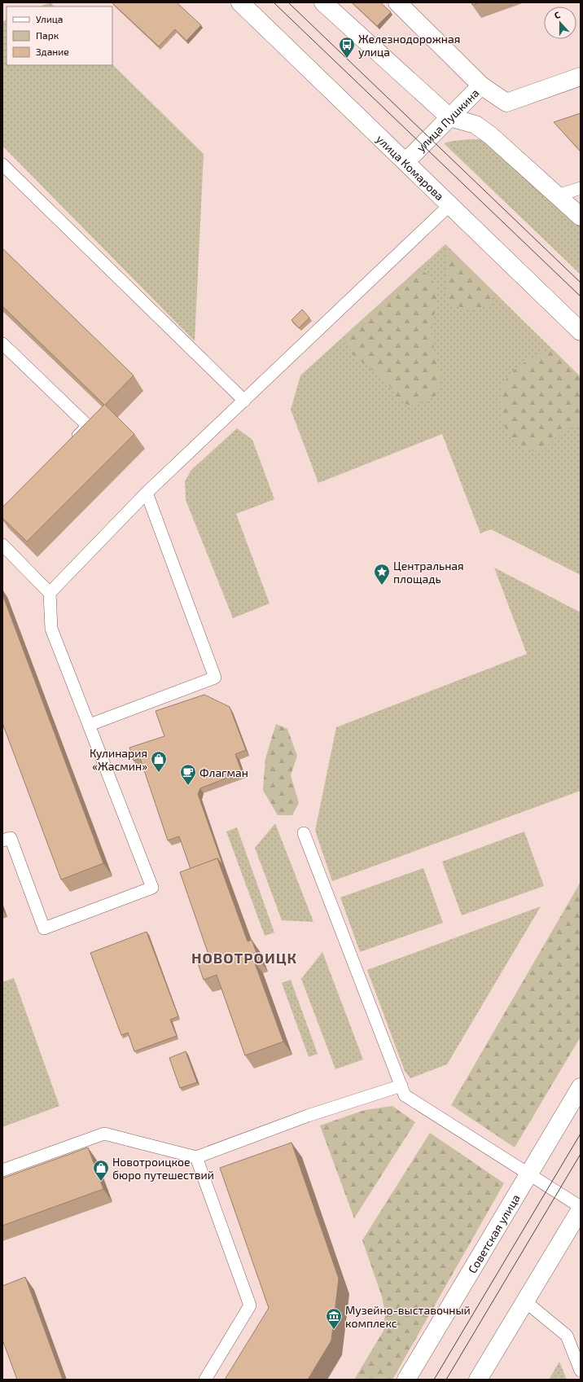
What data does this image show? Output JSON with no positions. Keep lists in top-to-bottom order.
{
  "streets": {
    "main road": ["улица Пушкина", "улица Комарова", "Советская улица"]
  },
  "crossings": [
    ["улица Пушкина", "улица Комарова"]
  ],
  "districts": ["НОВОТРОИЦК"],
  "places": {
    "bus stop": ["Железнодорожная улица"],
    "place": ["Центральная площадь"],
    "shop": ["Кулинария «Жасмин»", "Новотроицкое бюро путешествий"],
    "cafe": ["Флагман"],
    "museum": ["Музейно-выставочный комплекс"]
  },
  "legend": ["Улица", "Парк", "Здание"],
  "north": "top"
}
